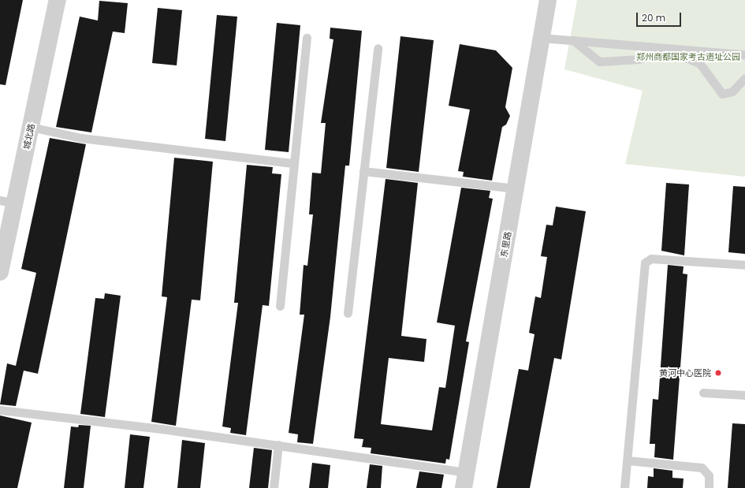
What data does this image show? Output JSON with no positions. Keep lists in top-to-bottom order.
{
  "streets": {
    "street": ["城北路", "东里路"]
  },
  "parks": ["郑州商都国家考古遗址公园"],
  "places": ["黄河中心医院"],
  "scale_bar": "20 m"
}
